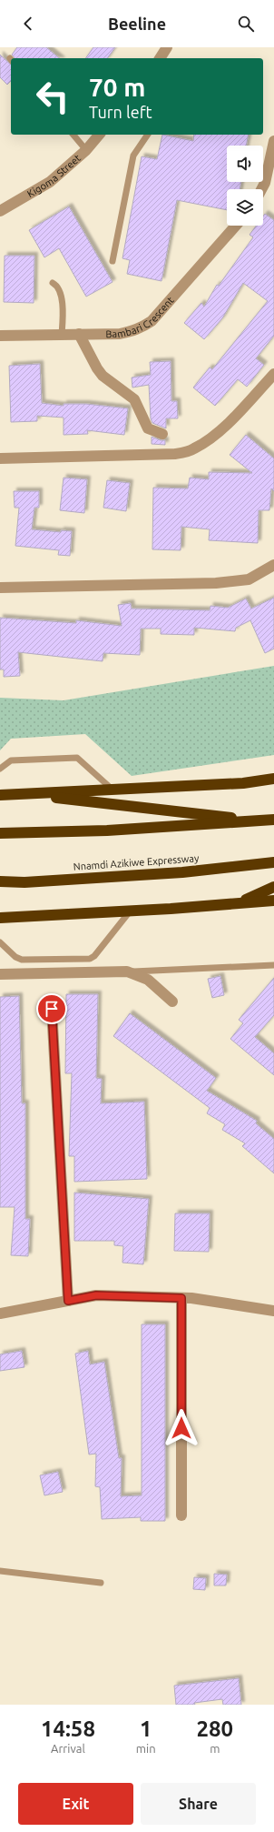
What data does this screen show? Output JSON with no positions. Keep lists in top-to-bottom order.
{
  "streets": {
    "highway": ["Nnamdi Azikiwe Expressway"],
    "street": ["Kigoma Street", "Bambari Crescent"]
  },
  "page": {
    "header": "Beeline",
    "turn": ["70 m", "Turn left"],
    "eta": [
      "14:58",
      "Arrival",
      "1",
      "min",
      "280",
      "m"
    ],
    "buttons": ["Exit", "Share"]
  }
}
